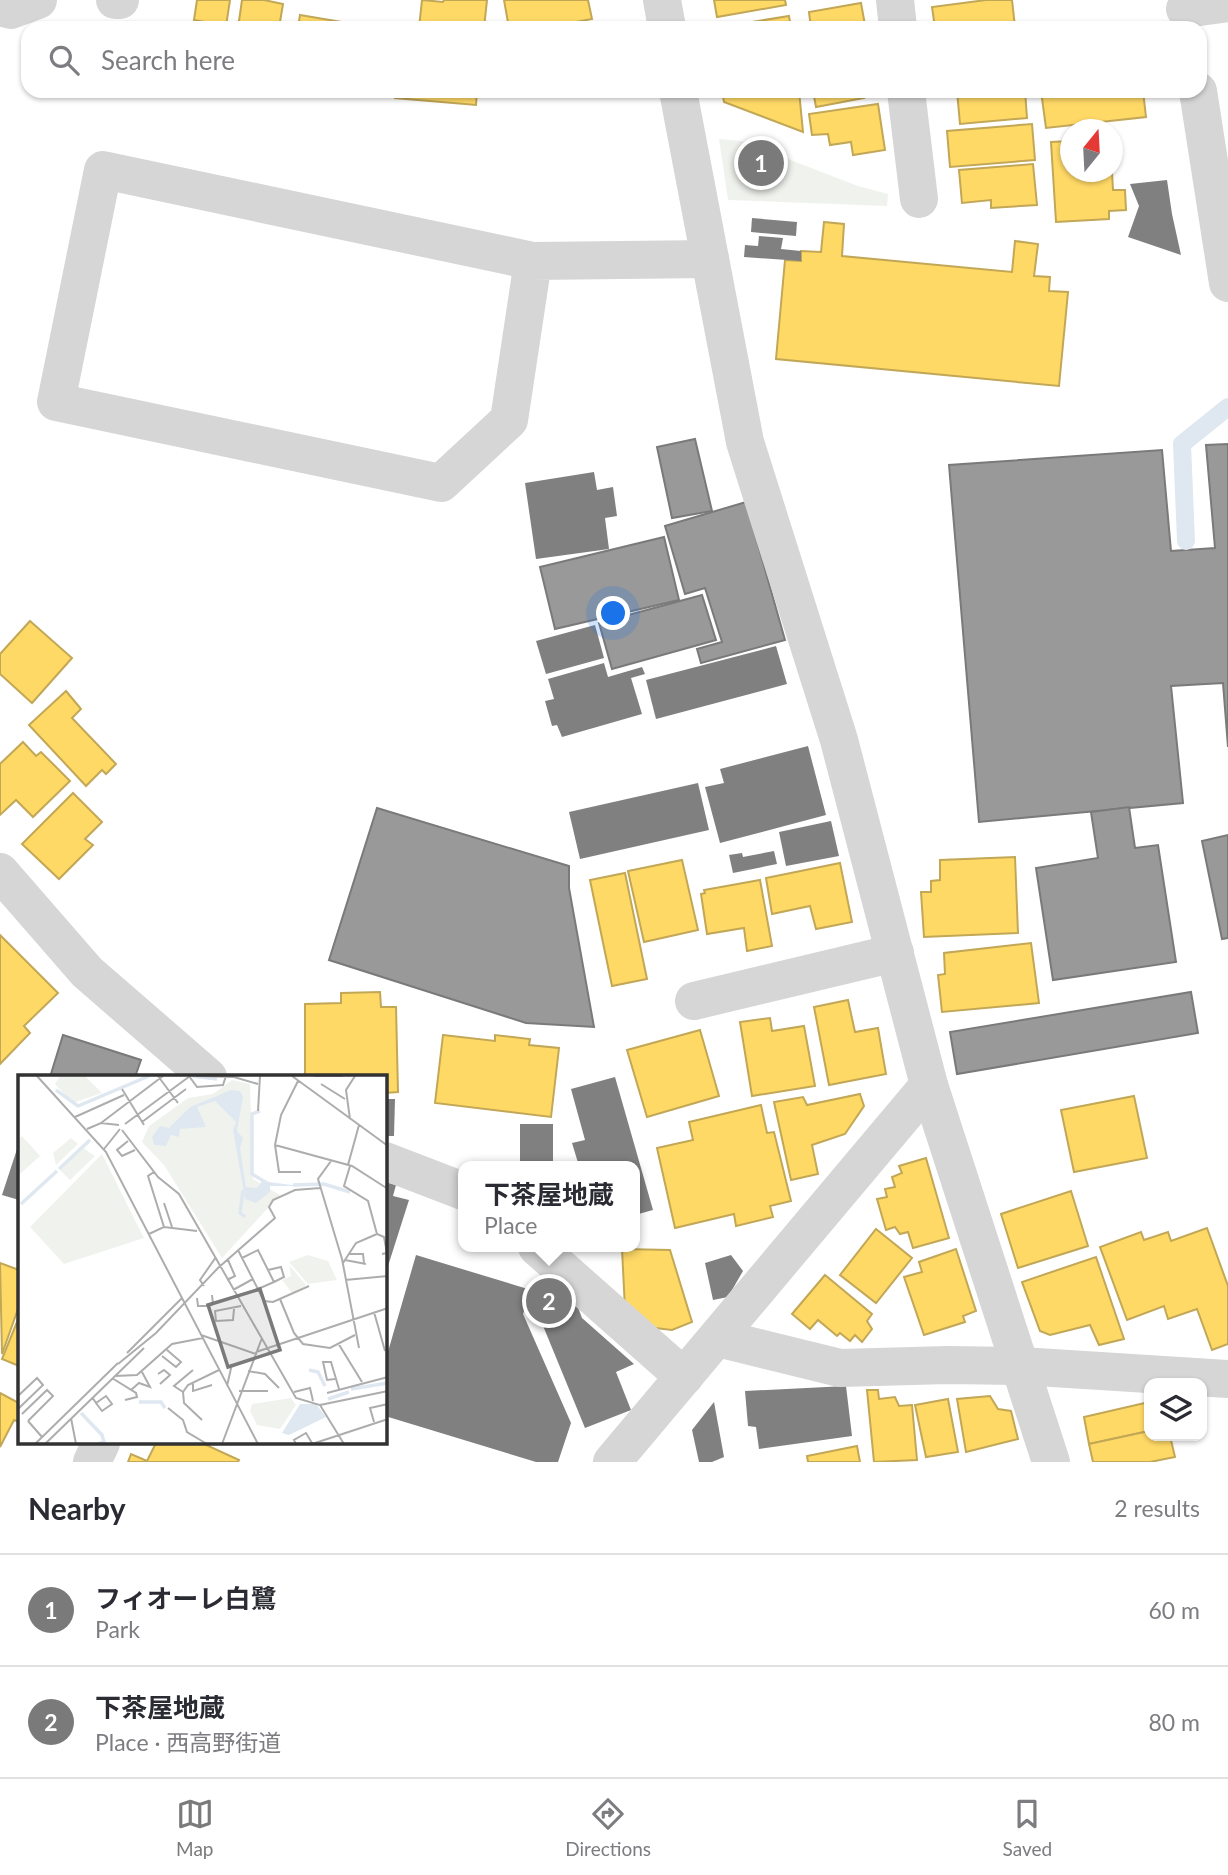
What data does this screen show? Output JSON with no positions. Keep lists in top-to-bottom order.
{
  "north": "top",
  "page": {
    "search": "Search here",
    "pins": ["1", "2"],
    "popup": ["下茶屋地蔵", "Place"],
    "heading": ["Nearby", "2 results"],
    "list": [
      {
        "mark": "1",
        "name": "フィオーレ白鷺",
        "note": "Park",
        "value": "60 m"
      },
      {
        "mark": "2",
        "name": "下茶屋地蔵",
        "note": "Place · 西高野街道",
        "value": "80 m"
      }
    ],
    "nav": ["Map", "Directions", "Saved"]
  }
}
